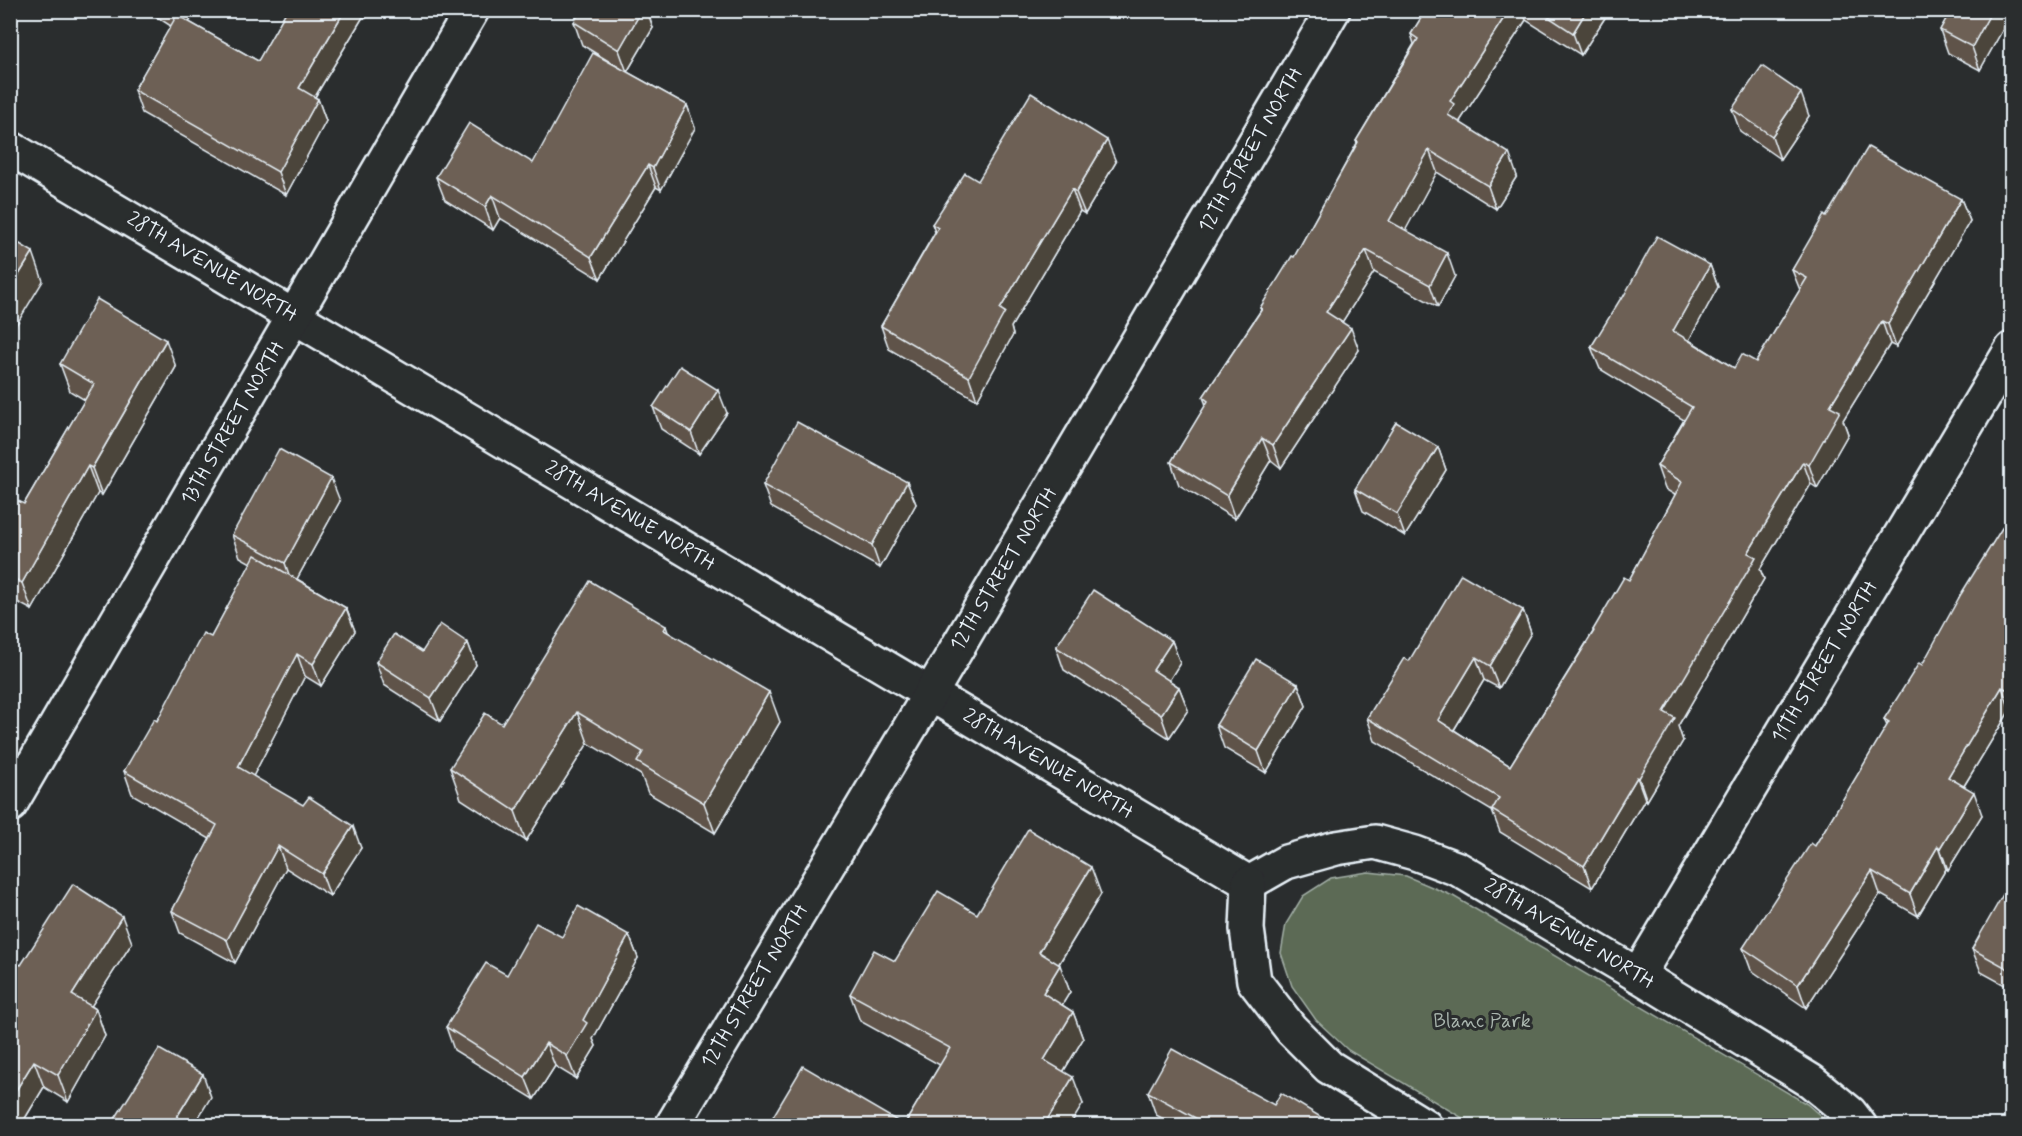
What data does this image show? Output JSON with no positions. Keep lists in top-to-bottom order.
{
  "streets": {
    "street": [
      "12TH STREET NORTH",
      "28TH AVENUE NORTH",
      "13TH STREET NORTH",
      "11TH STREET NORTH"
    ]
  },
  "crossings": [
    ["12TH STREET NORTH", "28TH AVENUE NORTH"],
    ["28TH AVENUE NORTH", "13TH STREET NORTH"],
    ["28TH AVENUE NORTH", "11TH STREET NORTH"]
  ],
  "parks": ["Blanc Park"]
}
